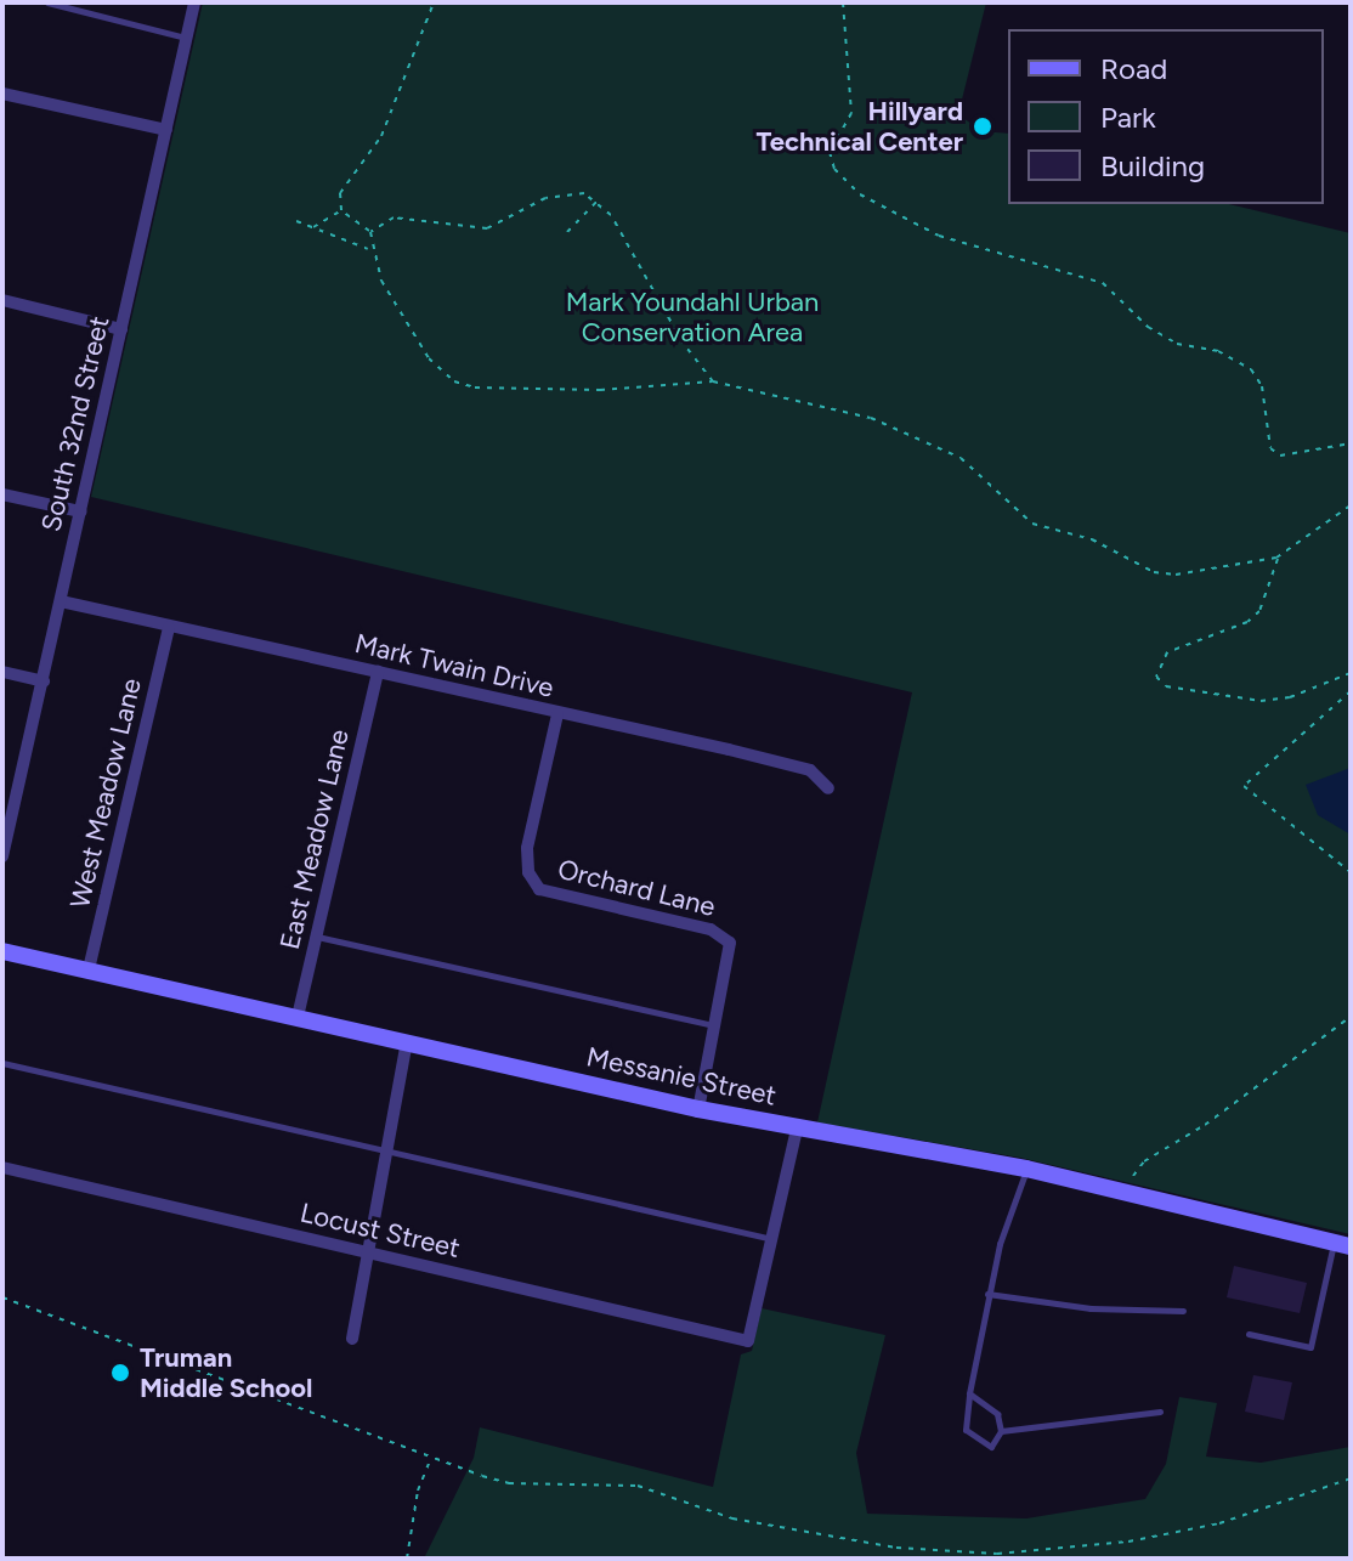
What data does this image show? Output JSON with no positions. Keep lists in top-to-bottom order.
{
  "streets": {
    "street": [
      "South 32nd Street",
      "Mark Twain Drive",
      "West Meadow Lane",
      "East Meadow Lane",
      "Orchard Lane",
      "Messanie Street",
      "Locust Street"
    ]
  },
  "crossings": [
    ["South 32nd Street", "Mark Twain Drive"],
    ["Mark Twain Drive", "West Meadow Lane"],
    ["Mark Twain Drive", "East Meadow Lane"],
    ["Mark Twain Drive", "Orchard Lane"],
    ["West Meadow Lane", "Messanie Street"],
    ["East Meadow Lane", "Messanie Street"],
    ["Orchard Lane", "Messanie Street"]
  ],
  "parks": ["Mark Youndahl Urban Conservation Area"],
  "places": ["Hillyard Technical Center", "Truman Middle School"],
  "legend": ["Road", "Park", "Building"]
}
